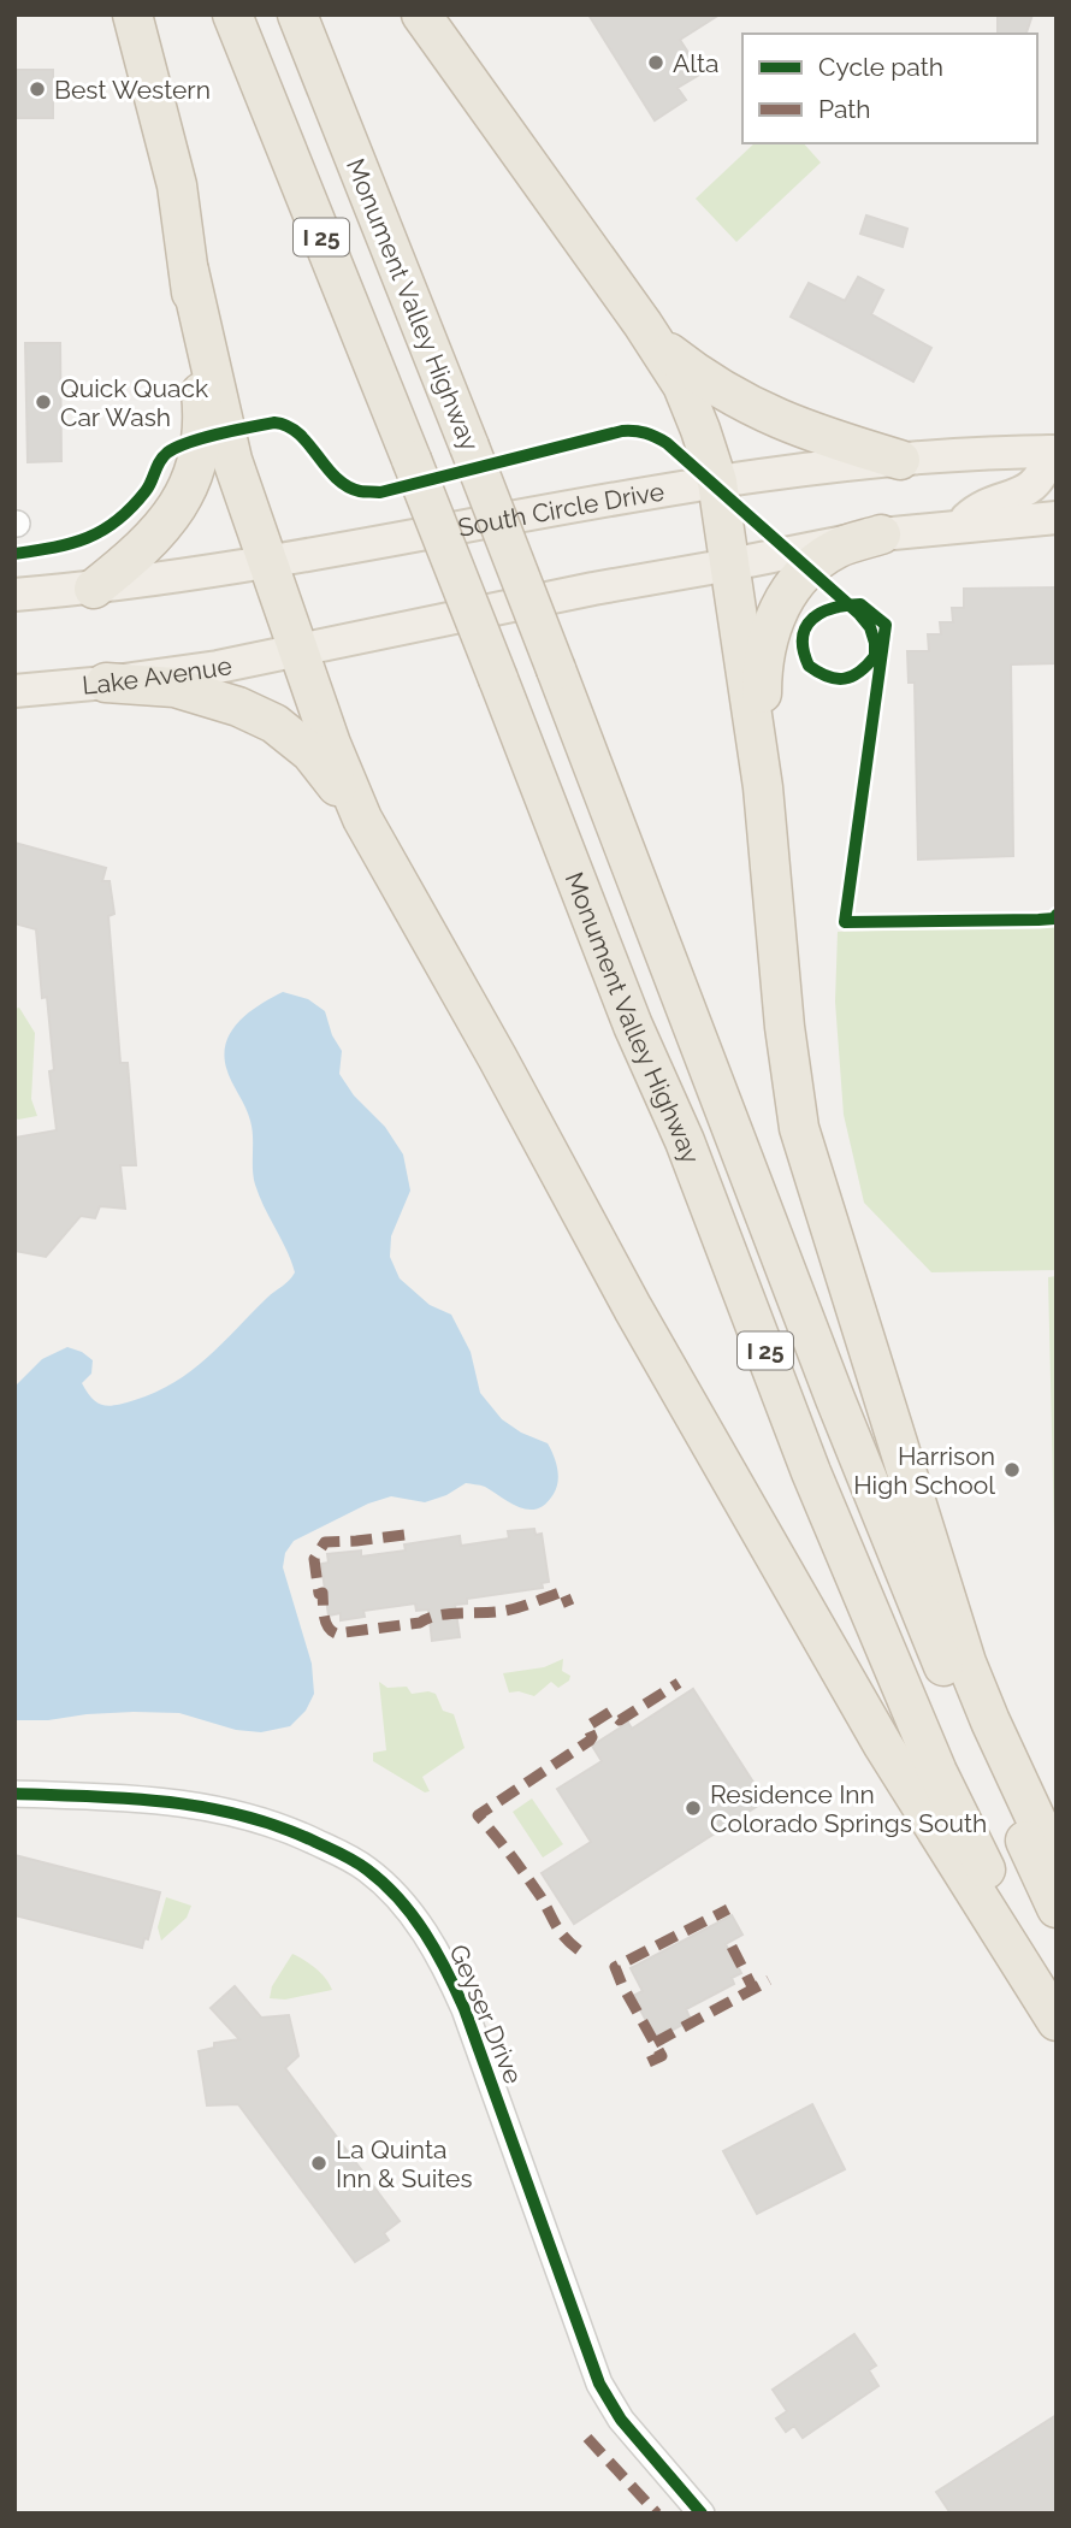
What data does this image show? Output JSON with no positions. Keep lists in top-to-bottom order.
{
  "streets": {
    "highway": ["I 25", "Monument Valley Highway"],
    "main road": ["South Circle Drive", "Lake Avenue"],
    "street": ["Geyser Drive"]
  },
  "places": [
    "Alta",
    "Best Western",
    "Quick Quack Car Wash",
    "Harrison High School",
    "Residence Inn Colorado Springs South",
    "La Quinta Inn & Suites"
  ],
  "legend": ["Cycle path", "Path"]
}
